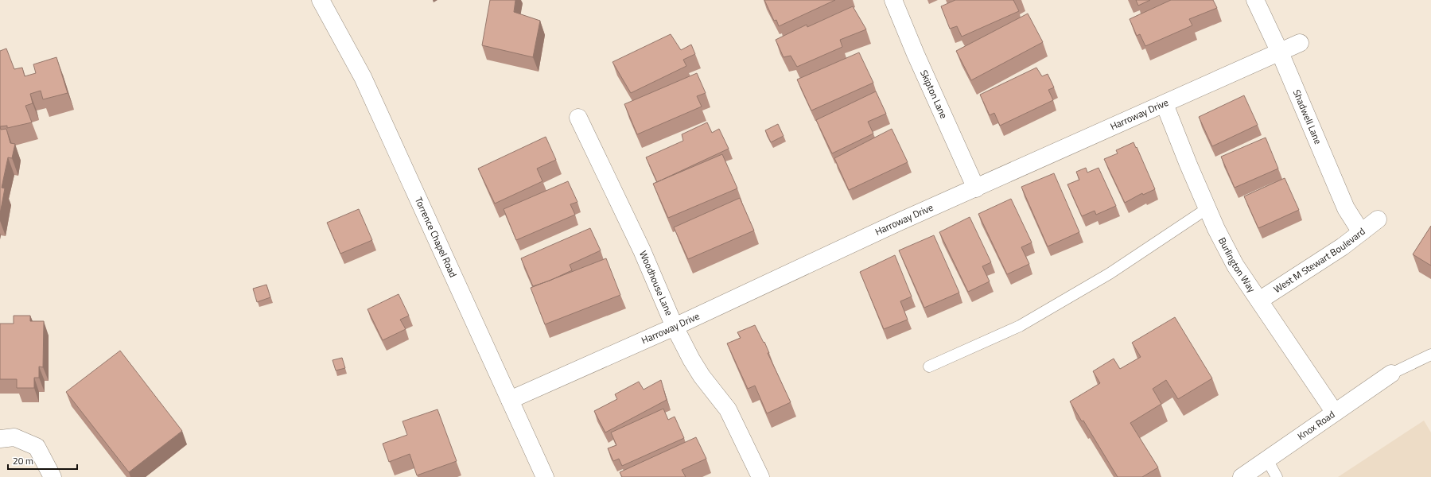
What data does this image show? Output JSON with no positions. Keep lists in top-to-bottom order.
{
  "streets": {
    "street": [
      "Skipton Lane",
      "Harroway Drive",
      "Shadwell Lane",
      "Torrence Chapel Road",
      "West M Stewart Boulevard",
      "Burlington Way",
      "Woodhouse Lane",
      "Knox Road"
    ]
  },
  "crossings": [
    ["Skipton Lane", "Harroway Drive"],
    ["Harroway Drive", "Shadwell Lane"],
    ["Harroway Drive", "Torrence Chapel Road"],
    ["Harroway Drive", "Burlington Way"],
    ["Harroway Drive", "Woodhouse Lane"],
    ["Shadwell Lane", "West M Stewart Boulevard"],
    ["West M Stewart Boulevard", "Burlington Way"],
    ["Burlington Way", "Knox Road"]
  ],
  "scale_bar": "20 m"
}
